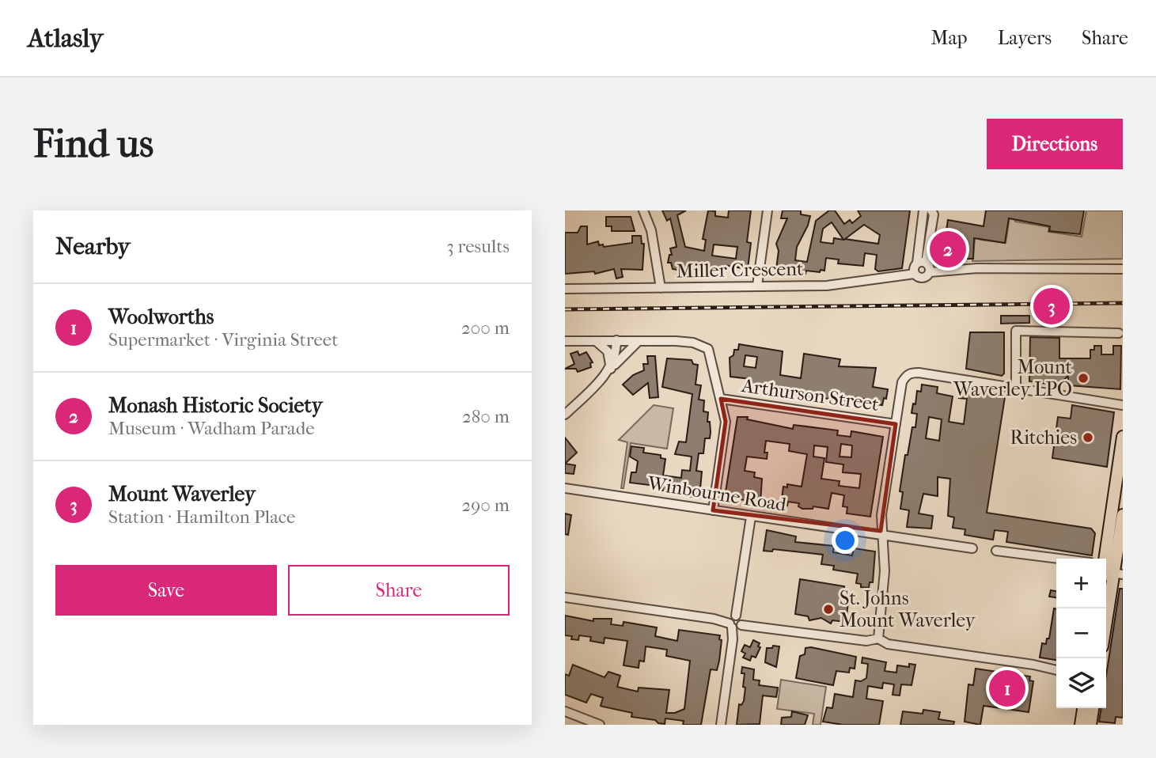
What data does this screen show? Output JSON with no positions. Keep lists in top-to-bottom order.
{
  "streets": {
    "street": ["Miller Crescent", "Arthurson Street", "Winbourne Road"]
  },
  "places": ["Mount Waverley LPO", "Ritchies", "St. Johns Mount Waverley"],
  "page": {
    "header": "Atlasly",
    "nav": ["Map", "Layers", "Share"],
    "buttons": [
      "Directions",
      ["Save", "Share"]
    ],
    "title": "Find us",
    "heading": ["Nearby", "3 results"],
    "pins": ["2", "3", "1"],
    "list": [
      {
        "mark": "1",
        "name": "Woolworths",
        "note": "Supermarket · Virginia Street",
        "value": "200 m"
      },
      {
        "mark": "2",
        "name": "Monash Historic Society",
        "note": "Museum · Wadham Parade",
        "value": "280 m"
      },
      {
        "mark": "3",
        "name": "Mount Waverley",
        "note": "Station · Hamilton Place",
        "value": "290 m"
      }
    ],
    "map_buttons": ["+", "−"]
  }
}
